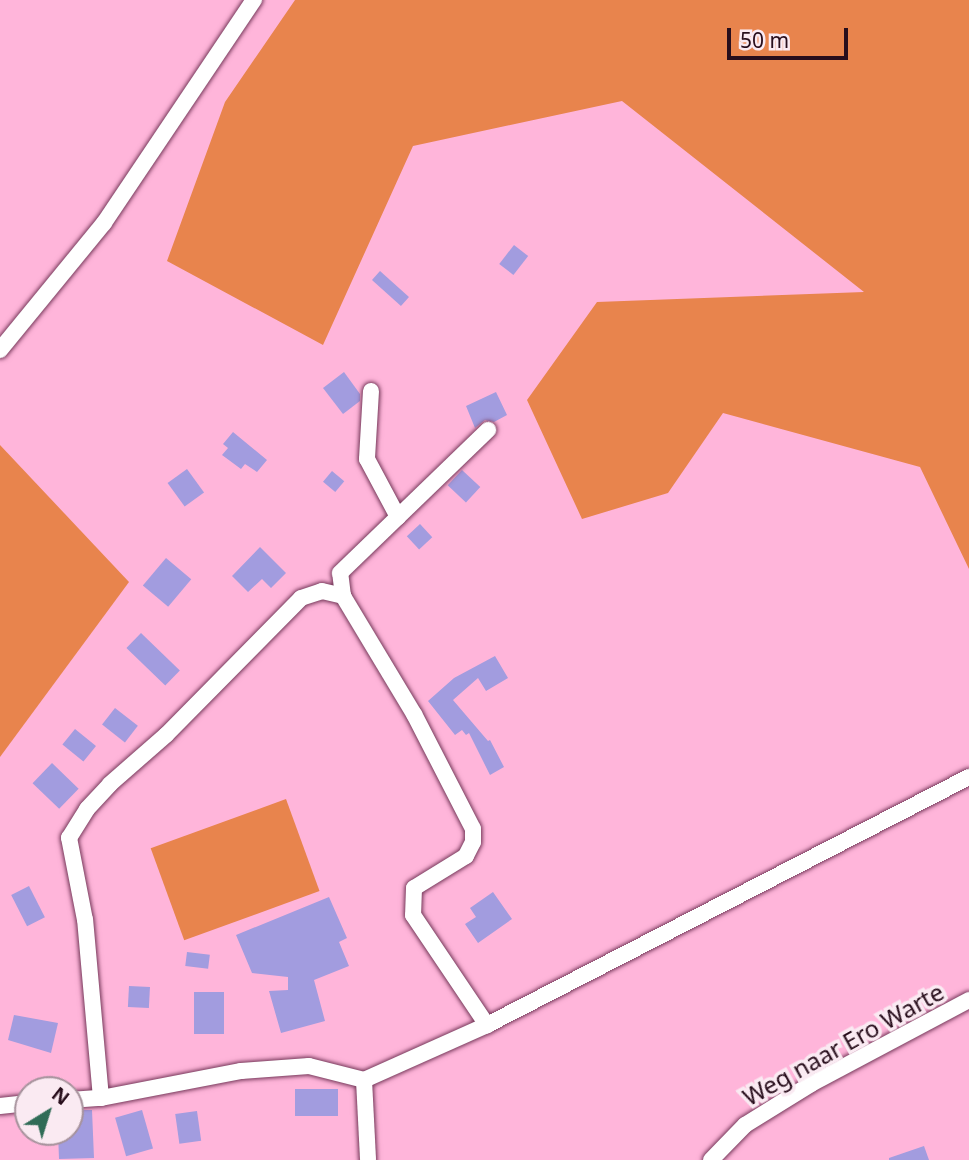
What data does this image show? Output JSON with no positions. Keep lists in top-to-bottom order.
{
  "streets": {
    "street": ["Weg naar Ero Warte"]
  },
  "scale_bar": "50 m",
  "north": "top right"
}
